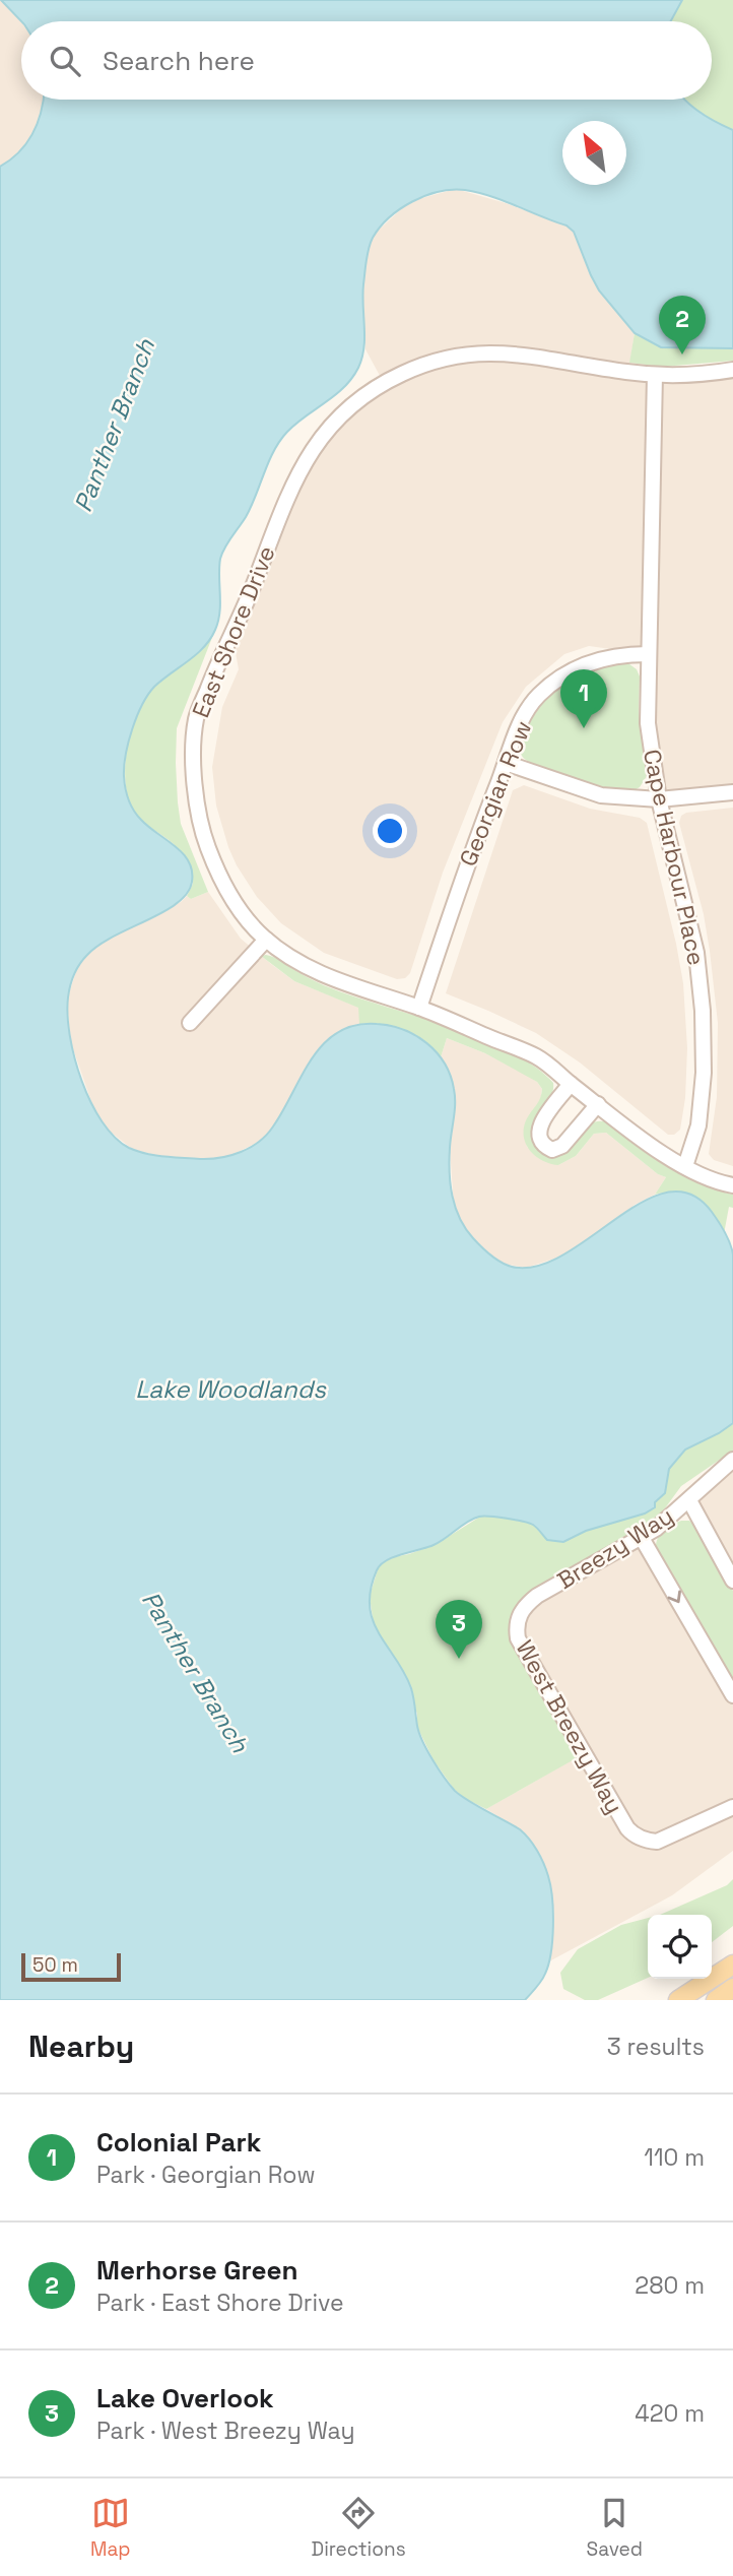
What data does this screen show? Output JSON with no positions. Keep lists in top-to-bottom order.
{
  "streets": {
    "street": [
      "East Shore Drive",
      "Georgian Row",
      "Cape Harbour Place",
      "Breezy Way",
      "West Breezy Way"
    ]
  },
  "crossings": [
    ["East Shore Drive", "Georgian Row"],
    ["East Shore Drive", "Cape Harbour Place"],
    ["Georgian Row", "Cape Harbour Place"],
    ["Breezy Way", "West Breezy Way"]
  ],
  "water": ["Panther Branch", "Lake Woodlands"],
  "scale_bar": "50 m",
  "north": "top left",
  "page": {
    "search": "Search here",
    "pins": ["2", "1", "3"],
    "scale": "50 m",
    "heading": ["Nearby", "3 results"],
    "list": [
      {
        "mark": "1",
        "name": "Colonial Park",
        "note": "Park · Georgian Row",
        "value": "110 m"
      },
      {
        "mark": "2",
        "name": "Merhorse Green",
        "note": "Park · East Shore Drive",
        "value": "280 m"
      },
      {
        "mark": "3",
        "name": "Lake Overlook",
        "note": "Park · West Breezy Way",
        "value": "420 m"
      }
    ],
    "nav": ["Map", "Directions", "Saved"]
  }
}
